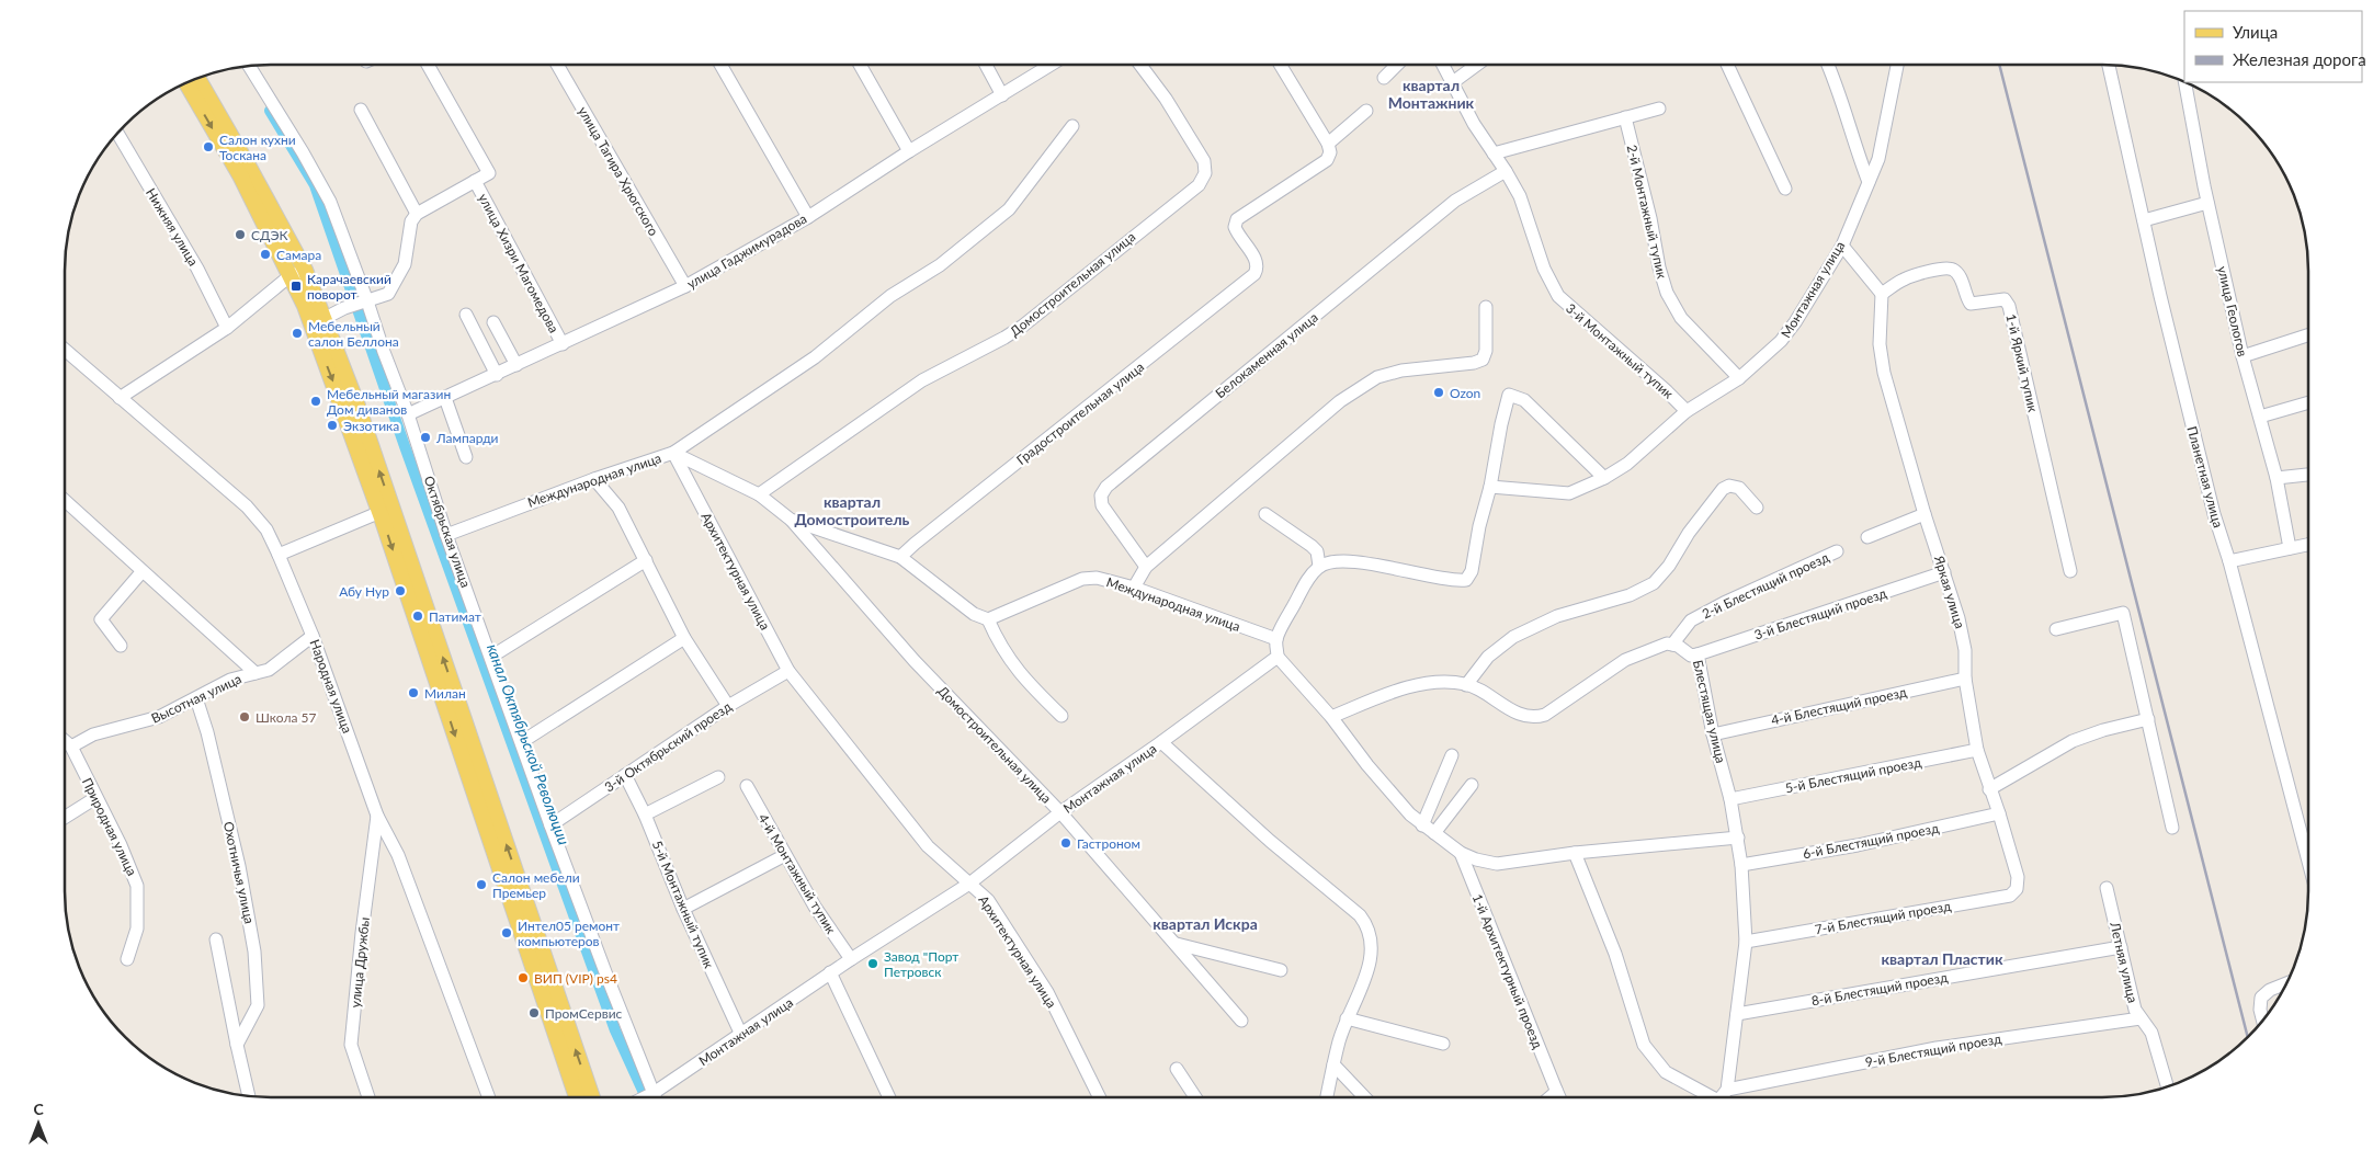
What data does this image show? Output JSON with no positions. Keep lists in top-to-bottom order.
{
  "streets": {
    "street": [
      "улица Тагира Хрюгского",
      "2-й Монтажный тупик",
      "Нижняя улица",
      "улица Гаджимурадова",
      "улица Хизри Магомедова",
      "Домостроительная улица",
      "Монтажная улица",
      "улица Геологов",
      "3-й Монтажный тупик",
      "Белокаменная улица",
      "1-й Яркий тупик",
      "Градостроительная улица",
      "Планетная улица",
      "Международная улица",
      "Октябрьская улица",
      "Архитектурная улица",
      "2-й Блестящий проезд",
      "Яркая улица",
      "3-й Блестящий проезд",
      "Народная улица",
      "Высотная улица",
      "4-й Блестящий проезд",
      "Блестящая улица",
      "3-й Октябрьский проезд",
      "5-й Блестящий проезд",
      "Природная улица",
      "6-й Блестящий проезд",
      "Охотничья улица",
      "4-й Монтажный тупик",
      "5-й Монтажный тупик",
      "7-й Блестящий проезд",
      "улица Дружбы",
      "Летняя улица",
      "1-й Архитектурный проезд",
      "8-й Блестящий проезд",
      "9-й Блестящий проезд"
    ]
  },
  "crossings": [
    ["улица Тагира Хрюгского", "улица Гаджимурадова"],
    ["2-й Монтажный тупик", "Монтажная улица"],
    ["улица Гаджимурадова", "улица Хизри Магомедова"],
    ["улица Гаджимурадова", "Октябрьская улица"],
    ["Домостроительная улица", "Монтажная улица"],
    ["Домостроительная улица", "Международная улица"],
    ["Монтажная улица", "3-й Монтажный тупик"],
    ["Монтажная улица", "Октябрьская улица"],
    ["Монтажная улица", "Архитектурная улица"],
    ["Монтажная улица", "4-й Монтажный тупик"],
    ["Монтажная улица", "5-й Монтажный тупик"],
    ["3-й Монтажный тупик", "Белокаменная улица"],
    ["1-й Яркий тупик", "Яркая улица"],
    ["Градостроительная улица", "Международная улица"],
    ["Международная улица", "Октябрьская улица"],
    ["Международная улица", "Архитектурная улица"],
    ["Октябрьская улица", "3-й Октябрьский проезд"],
    ["Архитектурная улица", "3-й Октябрьский проезд"],
    ["2-й Блестящий проезд", "Блестящая улица"],
    ["Яркая улица", "3-й Блестящий проезд"],
    ["Яркая улица", "4-й Блестящий проезд"],
    ["Яркая улица", "5-й Блестящий проезд"],
    ["Яркая улица", "6-й Блестящий проезд"],
    ["Яркая улица", "7-й Блестящий проезд"],
    ["3-й Блестящий проезд", "Блестящая улица"],
    ["Народная улица", "Высотная улица"],
    ["Народная улица", "улица Дружбы"],
    ["Высотная улица", "Природная улица"],
    ["Высотная улица", "Охотничья улица"],
    ["4-й Блестящий проезд", "Блестящая улица"],
    ["Блестящая улица", "5-й Блестящий проезд"],
    ["Блестящая улица", "6-й Блестящий проезд"],
    ["Блестящая улица", "7-й Блестящий проезд"],
    ["Блестящая улица", "8-й Блестящий проезд"],
    ["Блестящая улица", "9-й Блестящий проезд"],
    ["3-й Октябрьский проезд", "5-й Монтажный тупик"],
    ["Летняя улица", "8-й Блестящий проезд"],
    ["Летняя улица", "9-й Блестящий проезд"]
  ],
  "districts": [
    "квартал Монтажник",
    "квартал Домостроитель",
    "квартал Искра",
    "квартал Пластик"
  ],
  "water": ["канал Октябрьской Революции"],
  "places": {
    "other": [
      "Салон кухни Тоскана",
      "СДЭК",
      "Самара",
      "Мебельный салон Беллона",
      "Ozon",
      "Мебельный магазин Дом диванов",
      "Экзотика",
      "Лампарди",
      "Абу Нур",
      "Патимат",
      "Милан",
      "Школа 57",
      "Гастроном",
      "Салон мебели Премьер",
      "Интел05 ремонт компьютеров",
      "Завод \"Порт Петровск",
      "ВИП (VIP) ps4",
      "ПромСервис"
    ],
    "transit": ["Карачаевский поворот"]
  },
  "legend": ["Улица", "Железная дорога"],
  "north": "top"
}
